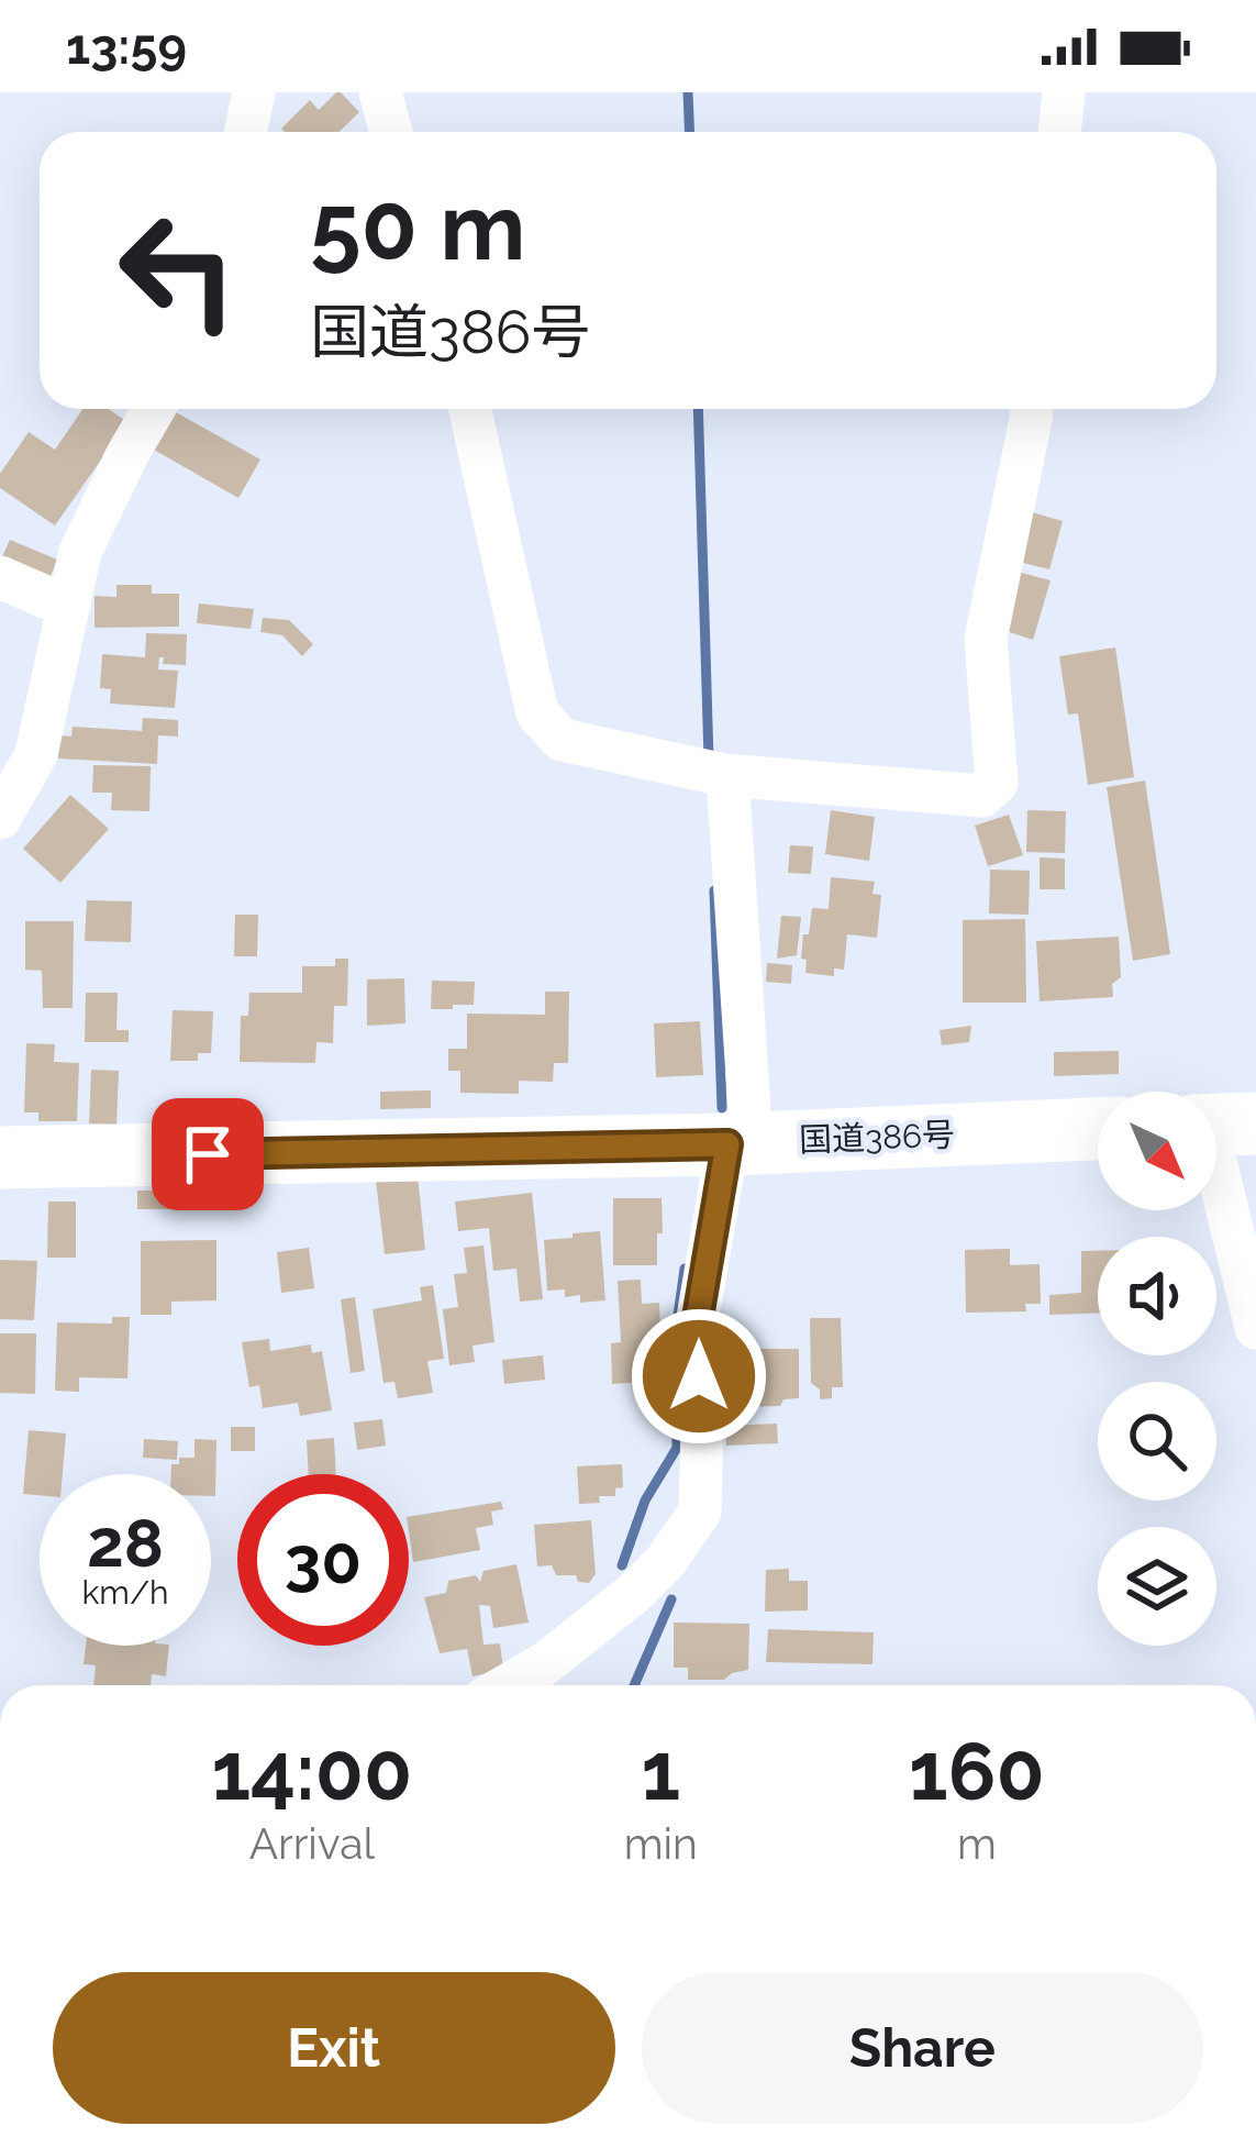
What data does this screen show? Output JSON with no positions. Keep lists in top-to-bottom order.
{
  "streets": {
    "highway": ["国道386号"]
  },
  "north": "bottom right",
  "page": {
    "status": "13:59",
    "turn": ["50 m", "国道386号"],
    "speed": "28 km/h",
    "limit": "30",
    "eta": [
      "14:00",
      "Arrival",
      "1",
      "min",
      "160",
      "m"
    ],
    "buttons": ["Exit", "Share"]
  }
}
